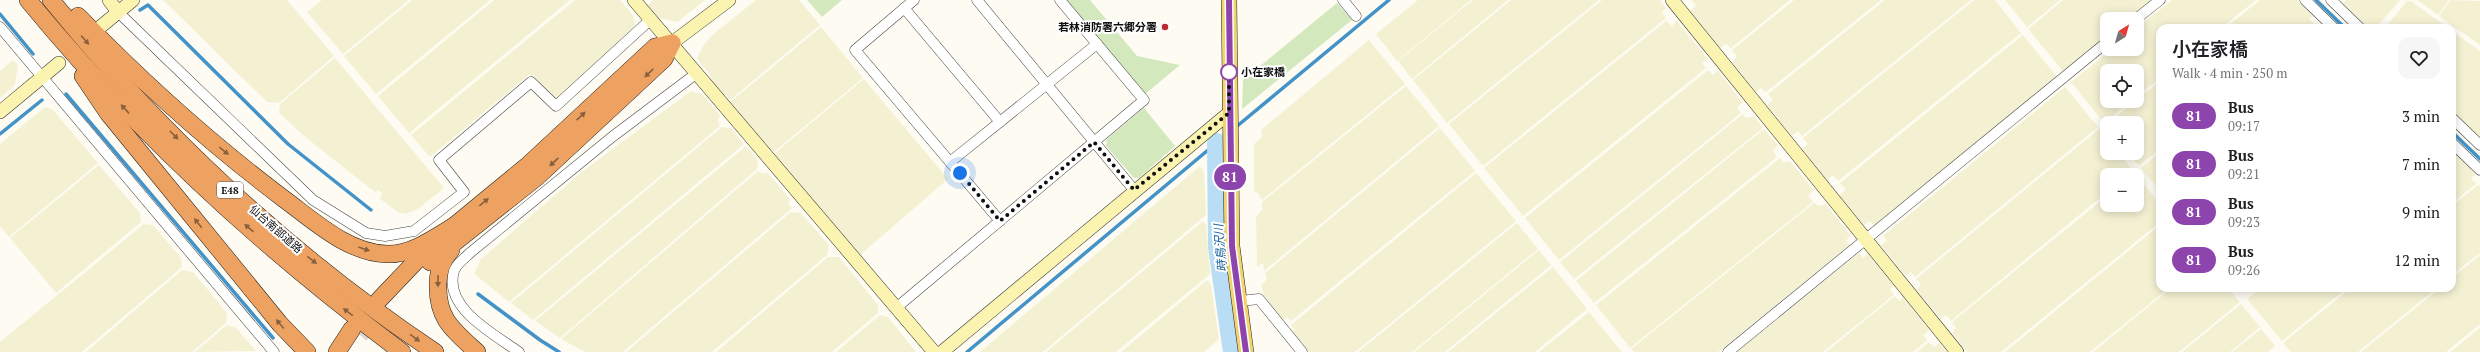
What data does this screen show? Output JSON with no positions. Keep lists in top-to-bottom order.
{
  "streets": {
    "highway": ["E48", "仙台南部道路"]
  },
  "water": ["時鳥沢川"],
  "places": ["若林消防署六郷分署", "小在家橋"],
  "lines": ["bus line 81"],
  "north": "top right",
  "page": {
    "on_map": "81",
    "map_buttons": ["+", "−"],
    "heading": ["小在家橋", "Walk · 4 min · 250 m"],
    "list": [
      {
        "mark": "81",
        "name": "Bus",
        "note": "09:17",
        "value": "3 min"
      },
      {
        "mark": "81",
        "name": "Bus",
        "note": "09:21",
        "value": "7 min"
      },
      {
        "mark": "81",
        "name": "Bus",
        "note": "09:23",
        "value": "9 min"
      },
      {
        "mark": "81",
        "name": "Bus",
        "note": "09:26",
        "value": "12 min"
      }
    ]
  }
}
